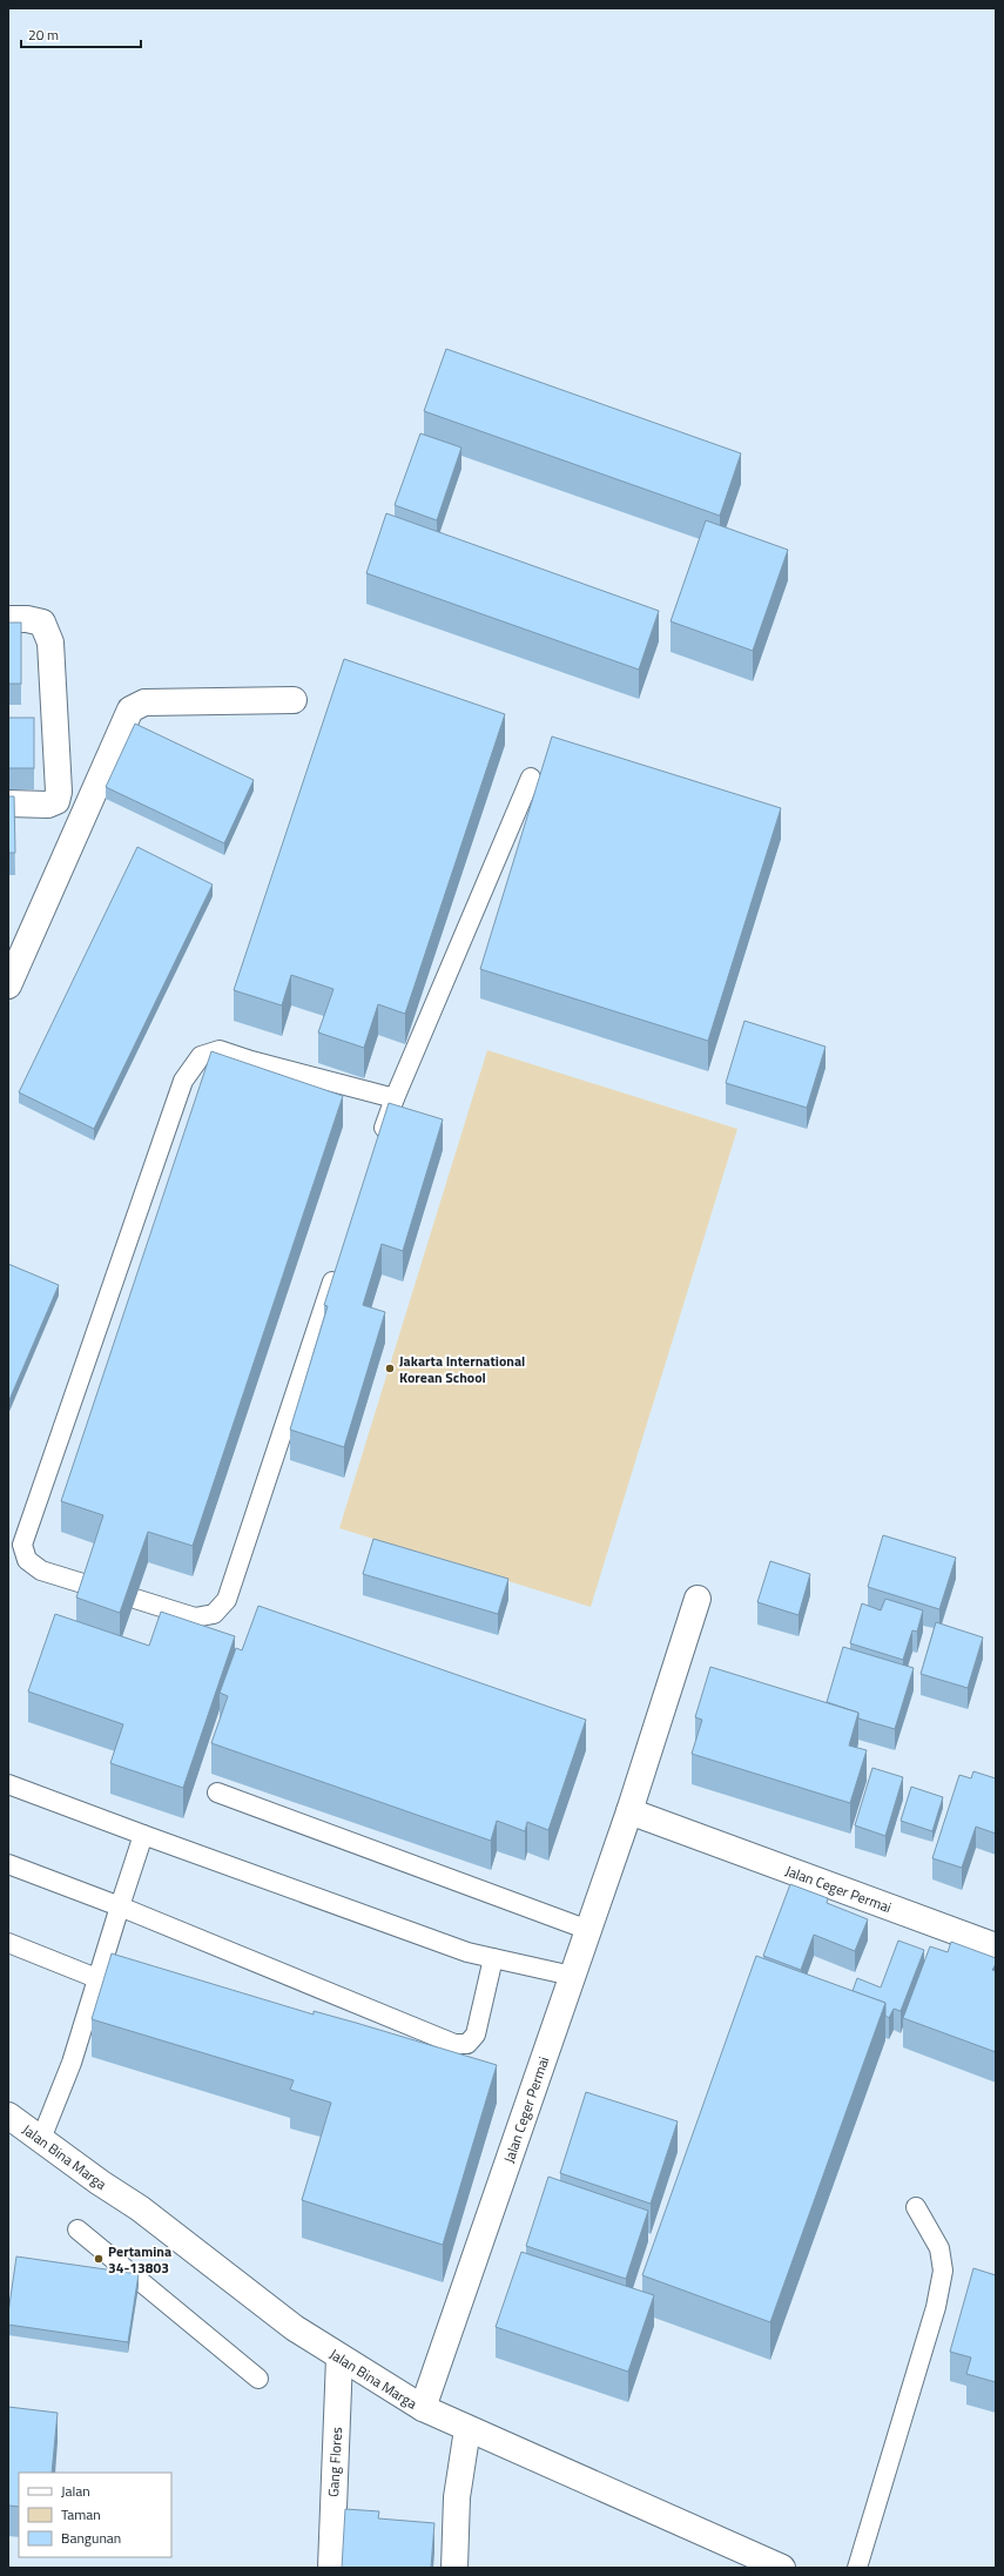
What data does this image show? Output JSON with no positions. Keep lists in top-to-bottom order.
{
  "streets": {
    "street": ["Jalan Ceger Permai", "Jalan Bina Marga", "Gang Flores"]
  },
  "crossings": [
    ["Jalan Ceger Permai", "Jalan Bina Marga"],
    ["Jalan Bina Marga", "Gang Flores"]
  ],
  "places": ["Jakarta International Korean School", "Pertamina 34-13803"],
  "legend": ["Jalan", "Taman", "Bangunan"],
  "scale_bar": "20 m"
}
